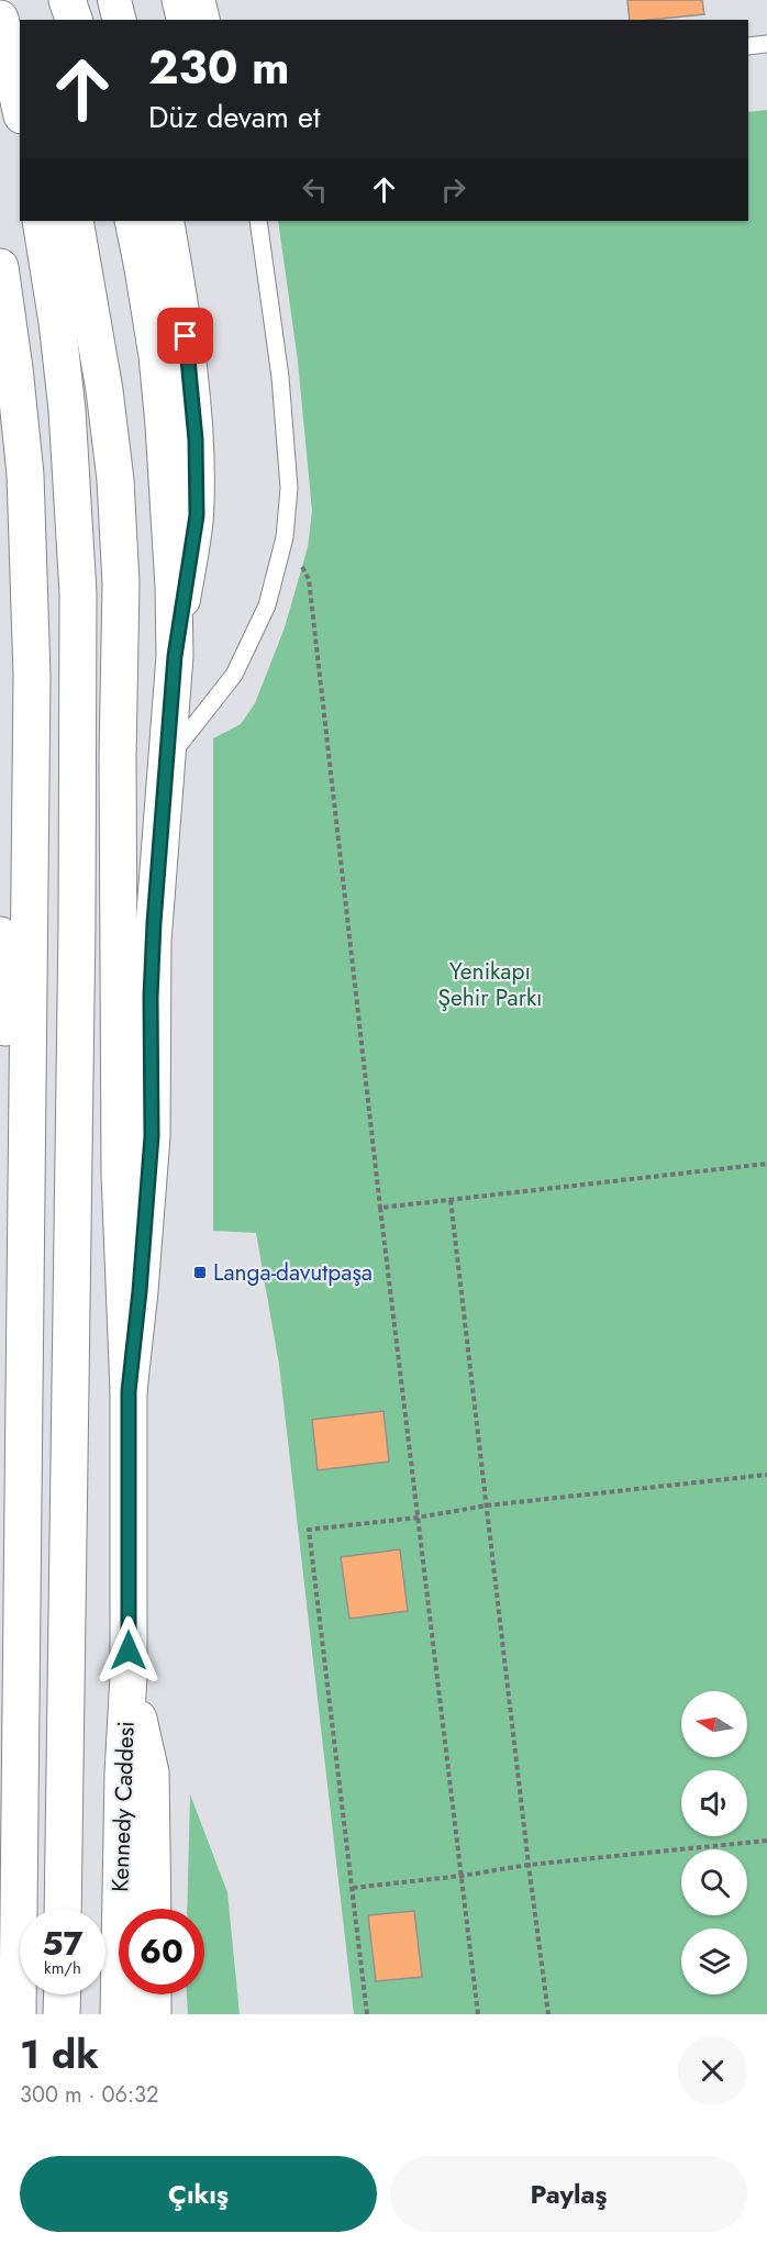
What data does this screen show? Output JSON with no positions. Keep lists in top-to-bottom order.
{
  "streets": {
    "main road": ["Kennedy Caddesi"]
  },
  "parks": ["Yenikapı Şehir Parkı"],
  "places": {
    "transit": ["Langa-davutpaşa"]
  },
  "north": "left",
  "page": {
    "turn": ["230 m", "Düz devam et"],
    "speed": "57 km/h",
    "limit": "60",
    "heading": ["1 dk", "300 m · 06:32"],
    "buttons": ["Çıkış", "Paylaş"]
  }
}
